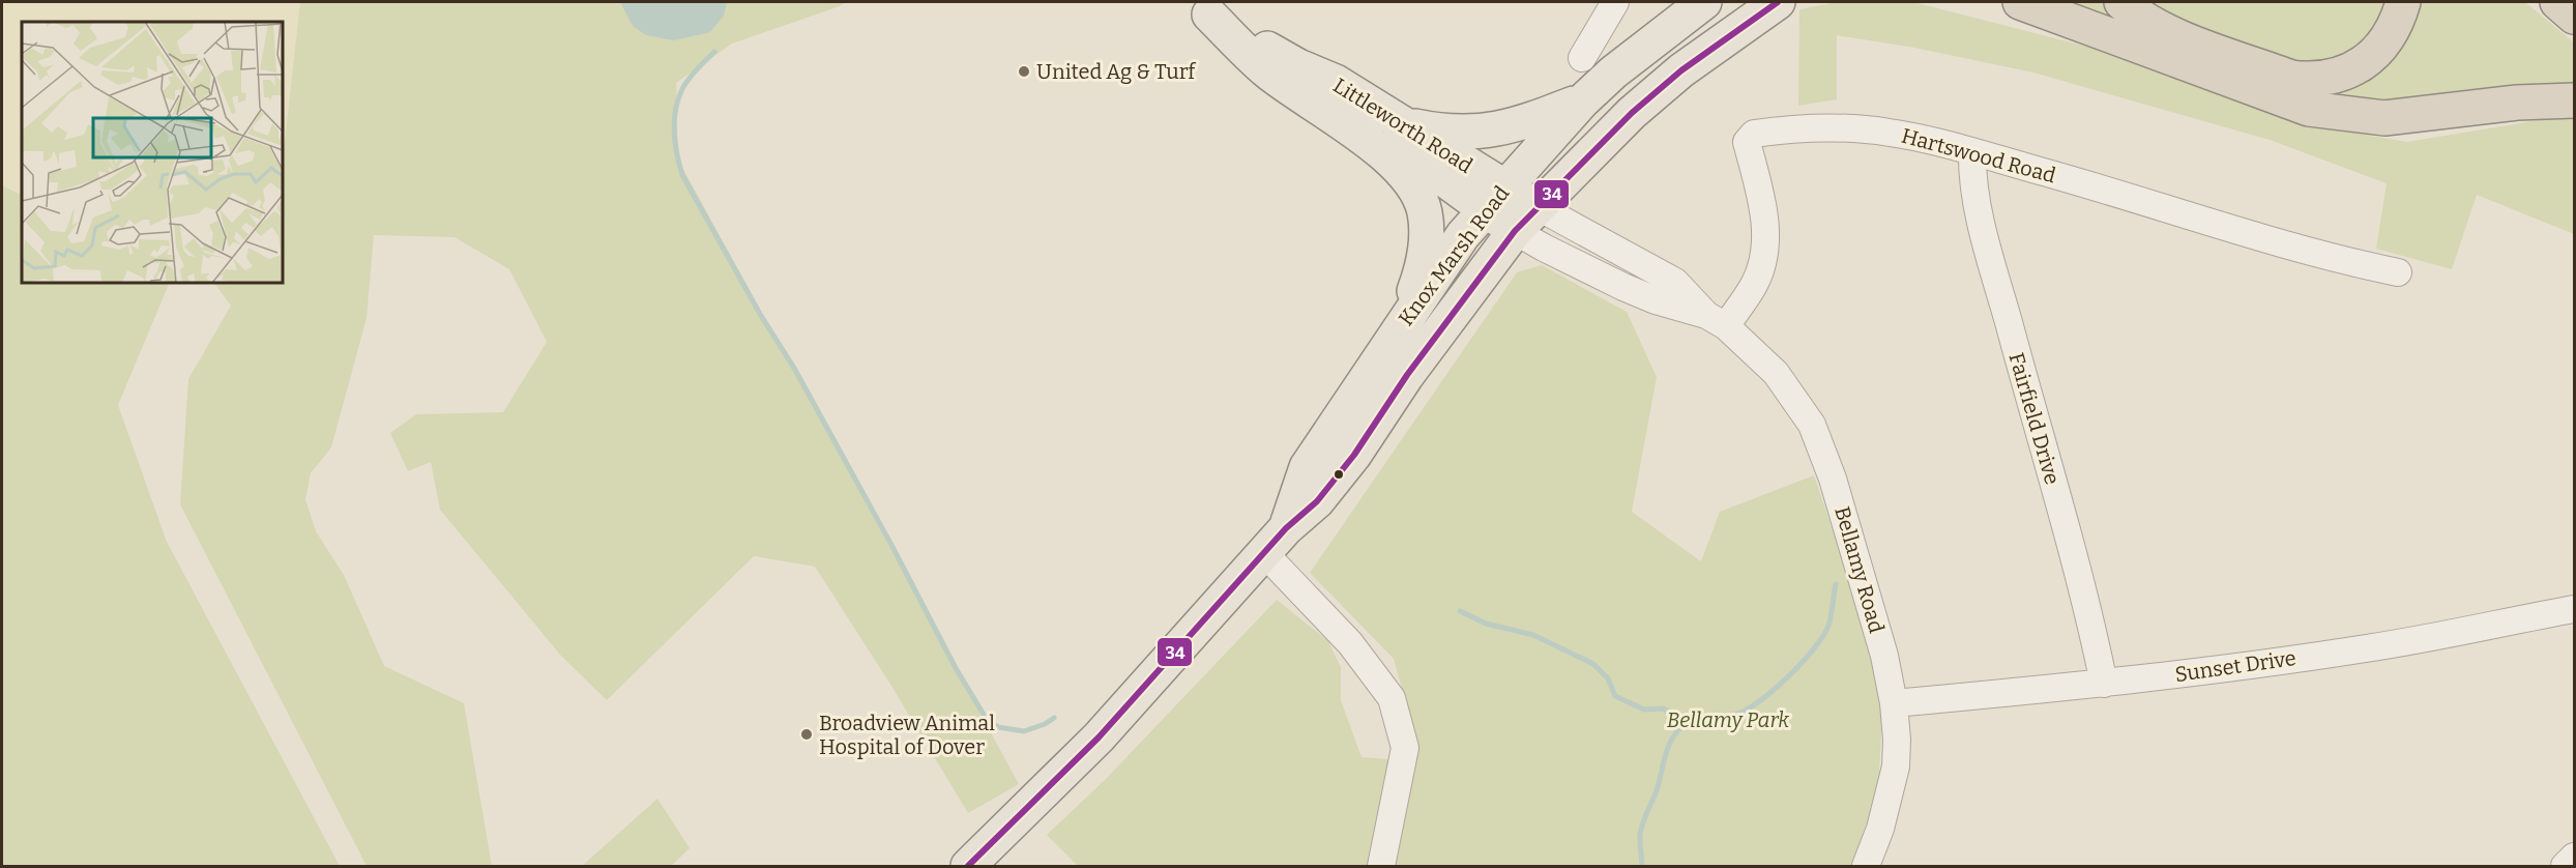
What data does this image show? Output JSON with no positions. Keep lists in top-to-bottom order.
{
  "streets": {
    "main road": ["Littleworth Road", "Knox Marsh Road"],
    "street": [
      "Hartswood Road",
      "Fairfield Drive",
      "Bellamy Road",
      "Sunset Drive"
    ]
  },
  "crossings": [
    ["Littleworth Road", "Knox Marsh Road"],
    ["Littleworth Road", "Bellamy Road"],
    ["Hartswood Road", "Fairfield Drive"],
    ["Hartswood Road", "Bellamy Road"],
    ["Knox Marsh Road", "Bellamy Road"],
    ["Fairfield Drive", "Sunset Drive"],
    ["Bellamy Road", "Sunset Drive"]
  ],
  "parks": ["Bellamy Park"],
  "places": ["United Ag & Turf", "Broadview Animal Hospital of Dover"],
  "lines": ["transit line 34"]
}
